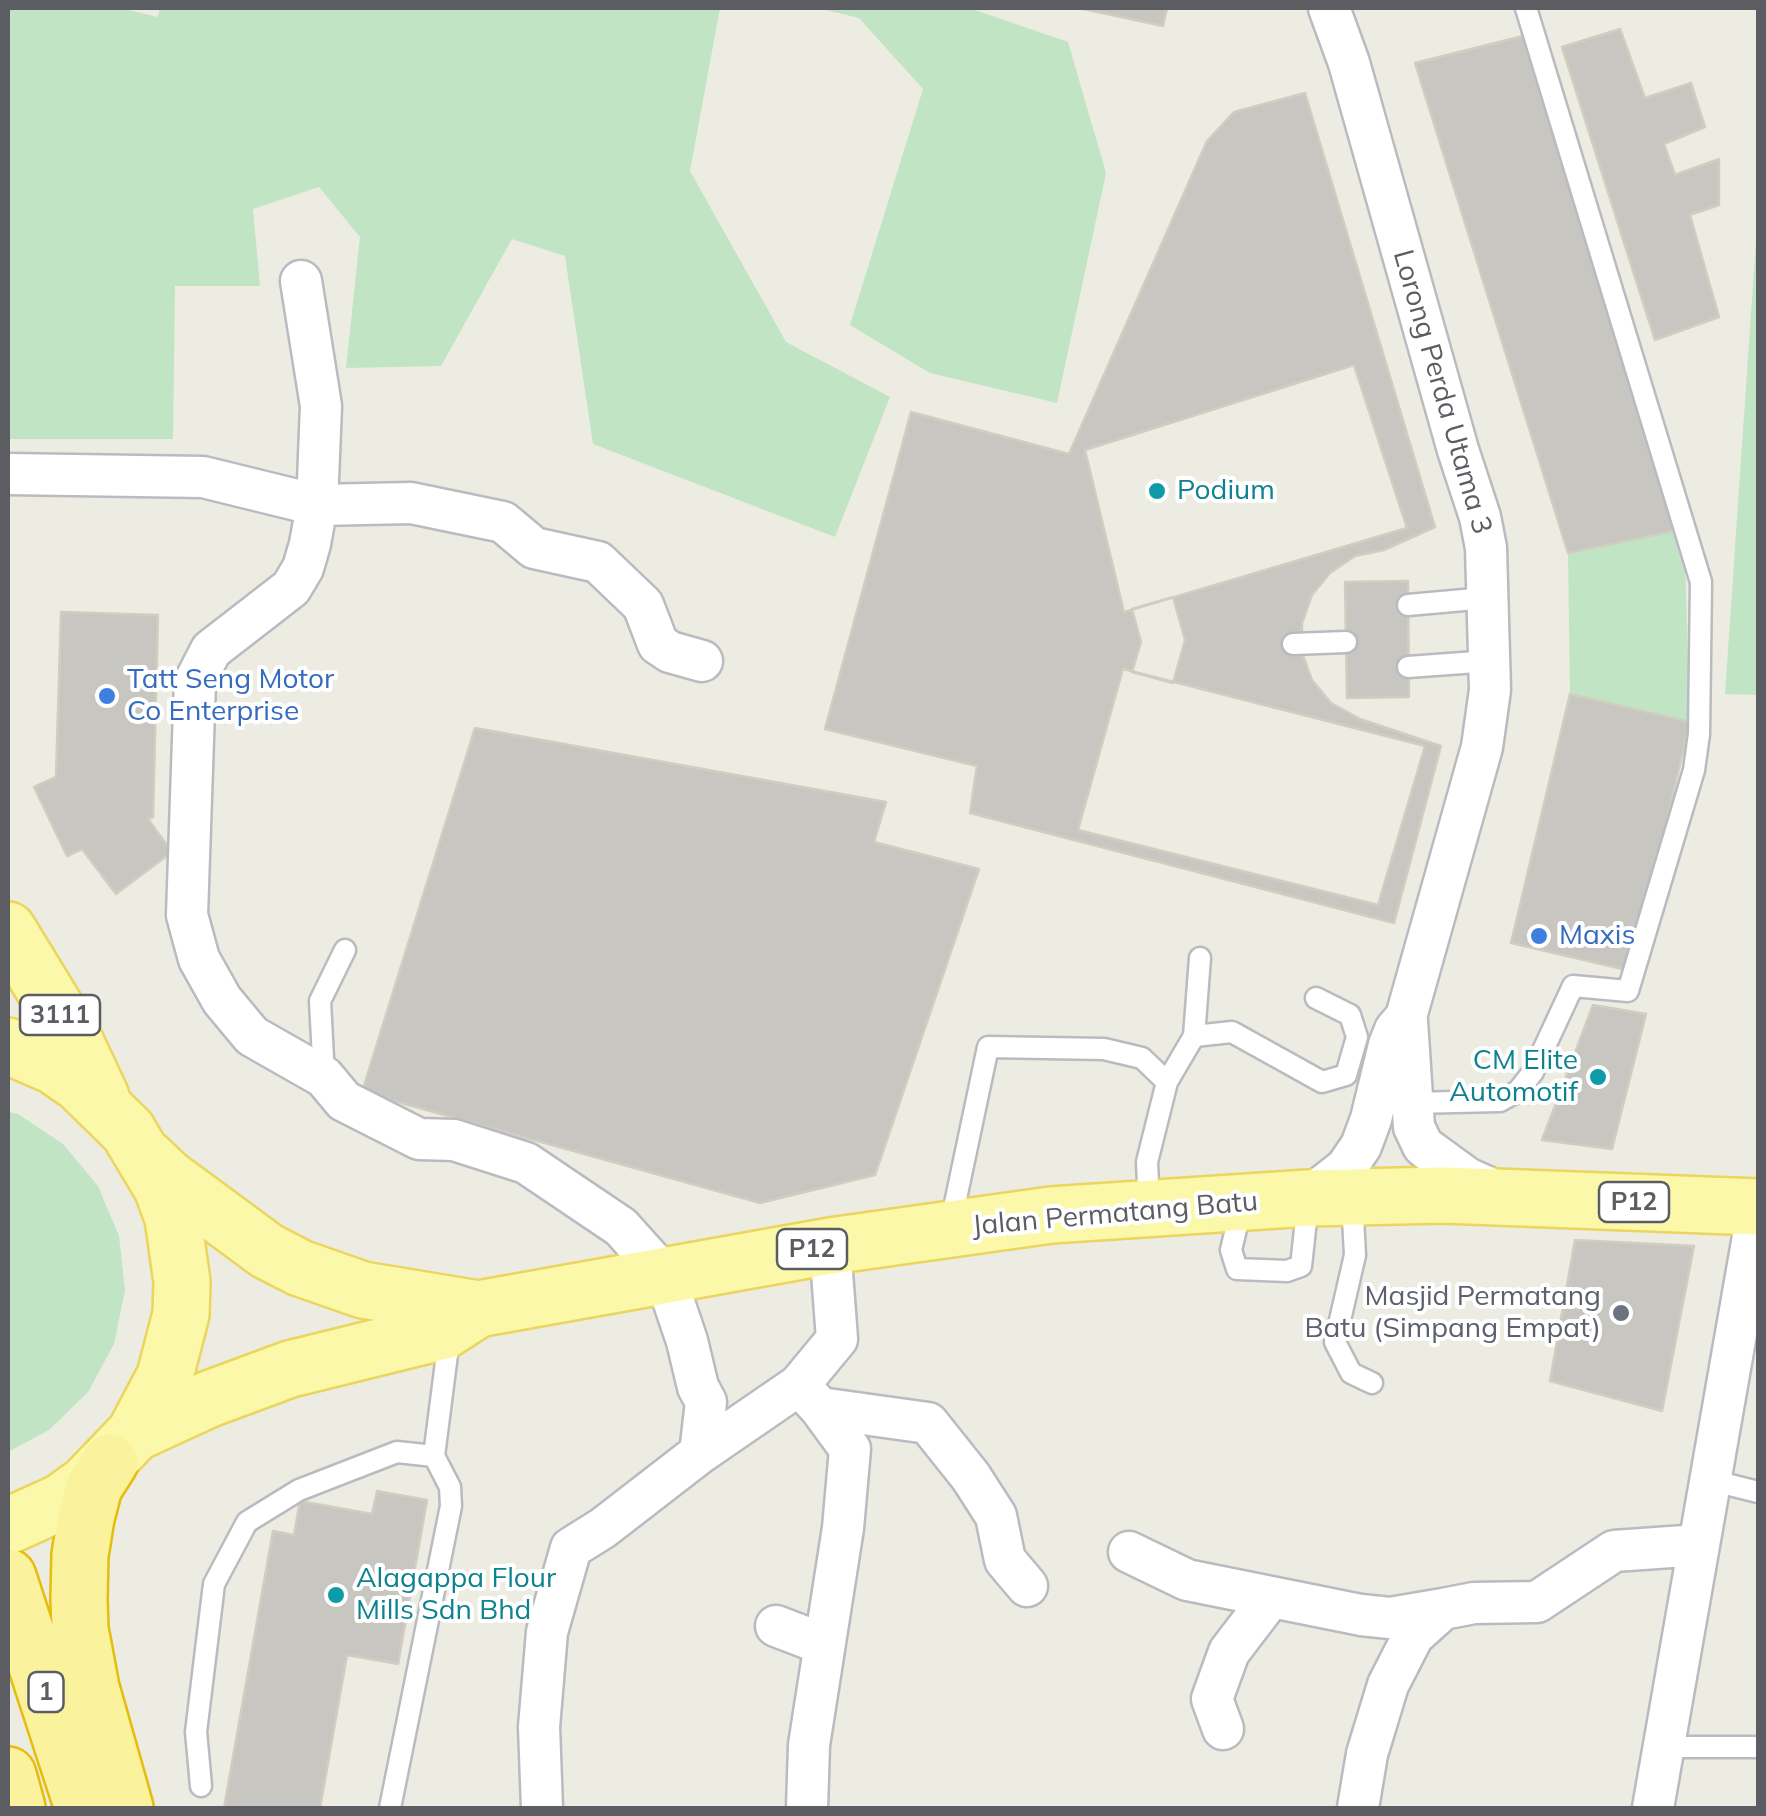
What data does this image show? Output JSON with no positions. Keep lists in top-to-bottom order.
{
  "streets": {
    "highway": ["1"],
    "main road": ["3111", "P12", "Jalan Permatang Batu"],
    "street": ["Lorong Perda Utama 3"]
  },
  "crossings": [
    ["Lorong Perda Utama 3", "Jalan Permatang Batu"],
    ["3111", "P12"],
    ["P12", "Jalan Permatang Batu"]
  ],
  "places": [
    "Podium",
    "Tatt Seng Motor Co Enterprise",
    "Maxis",
    "CM Elite Automotif",
    "Masjid Permatang Batu (Simpang Empat)",
    "Alagappa Flour Mills Sdn Bhd"
  ]
}
